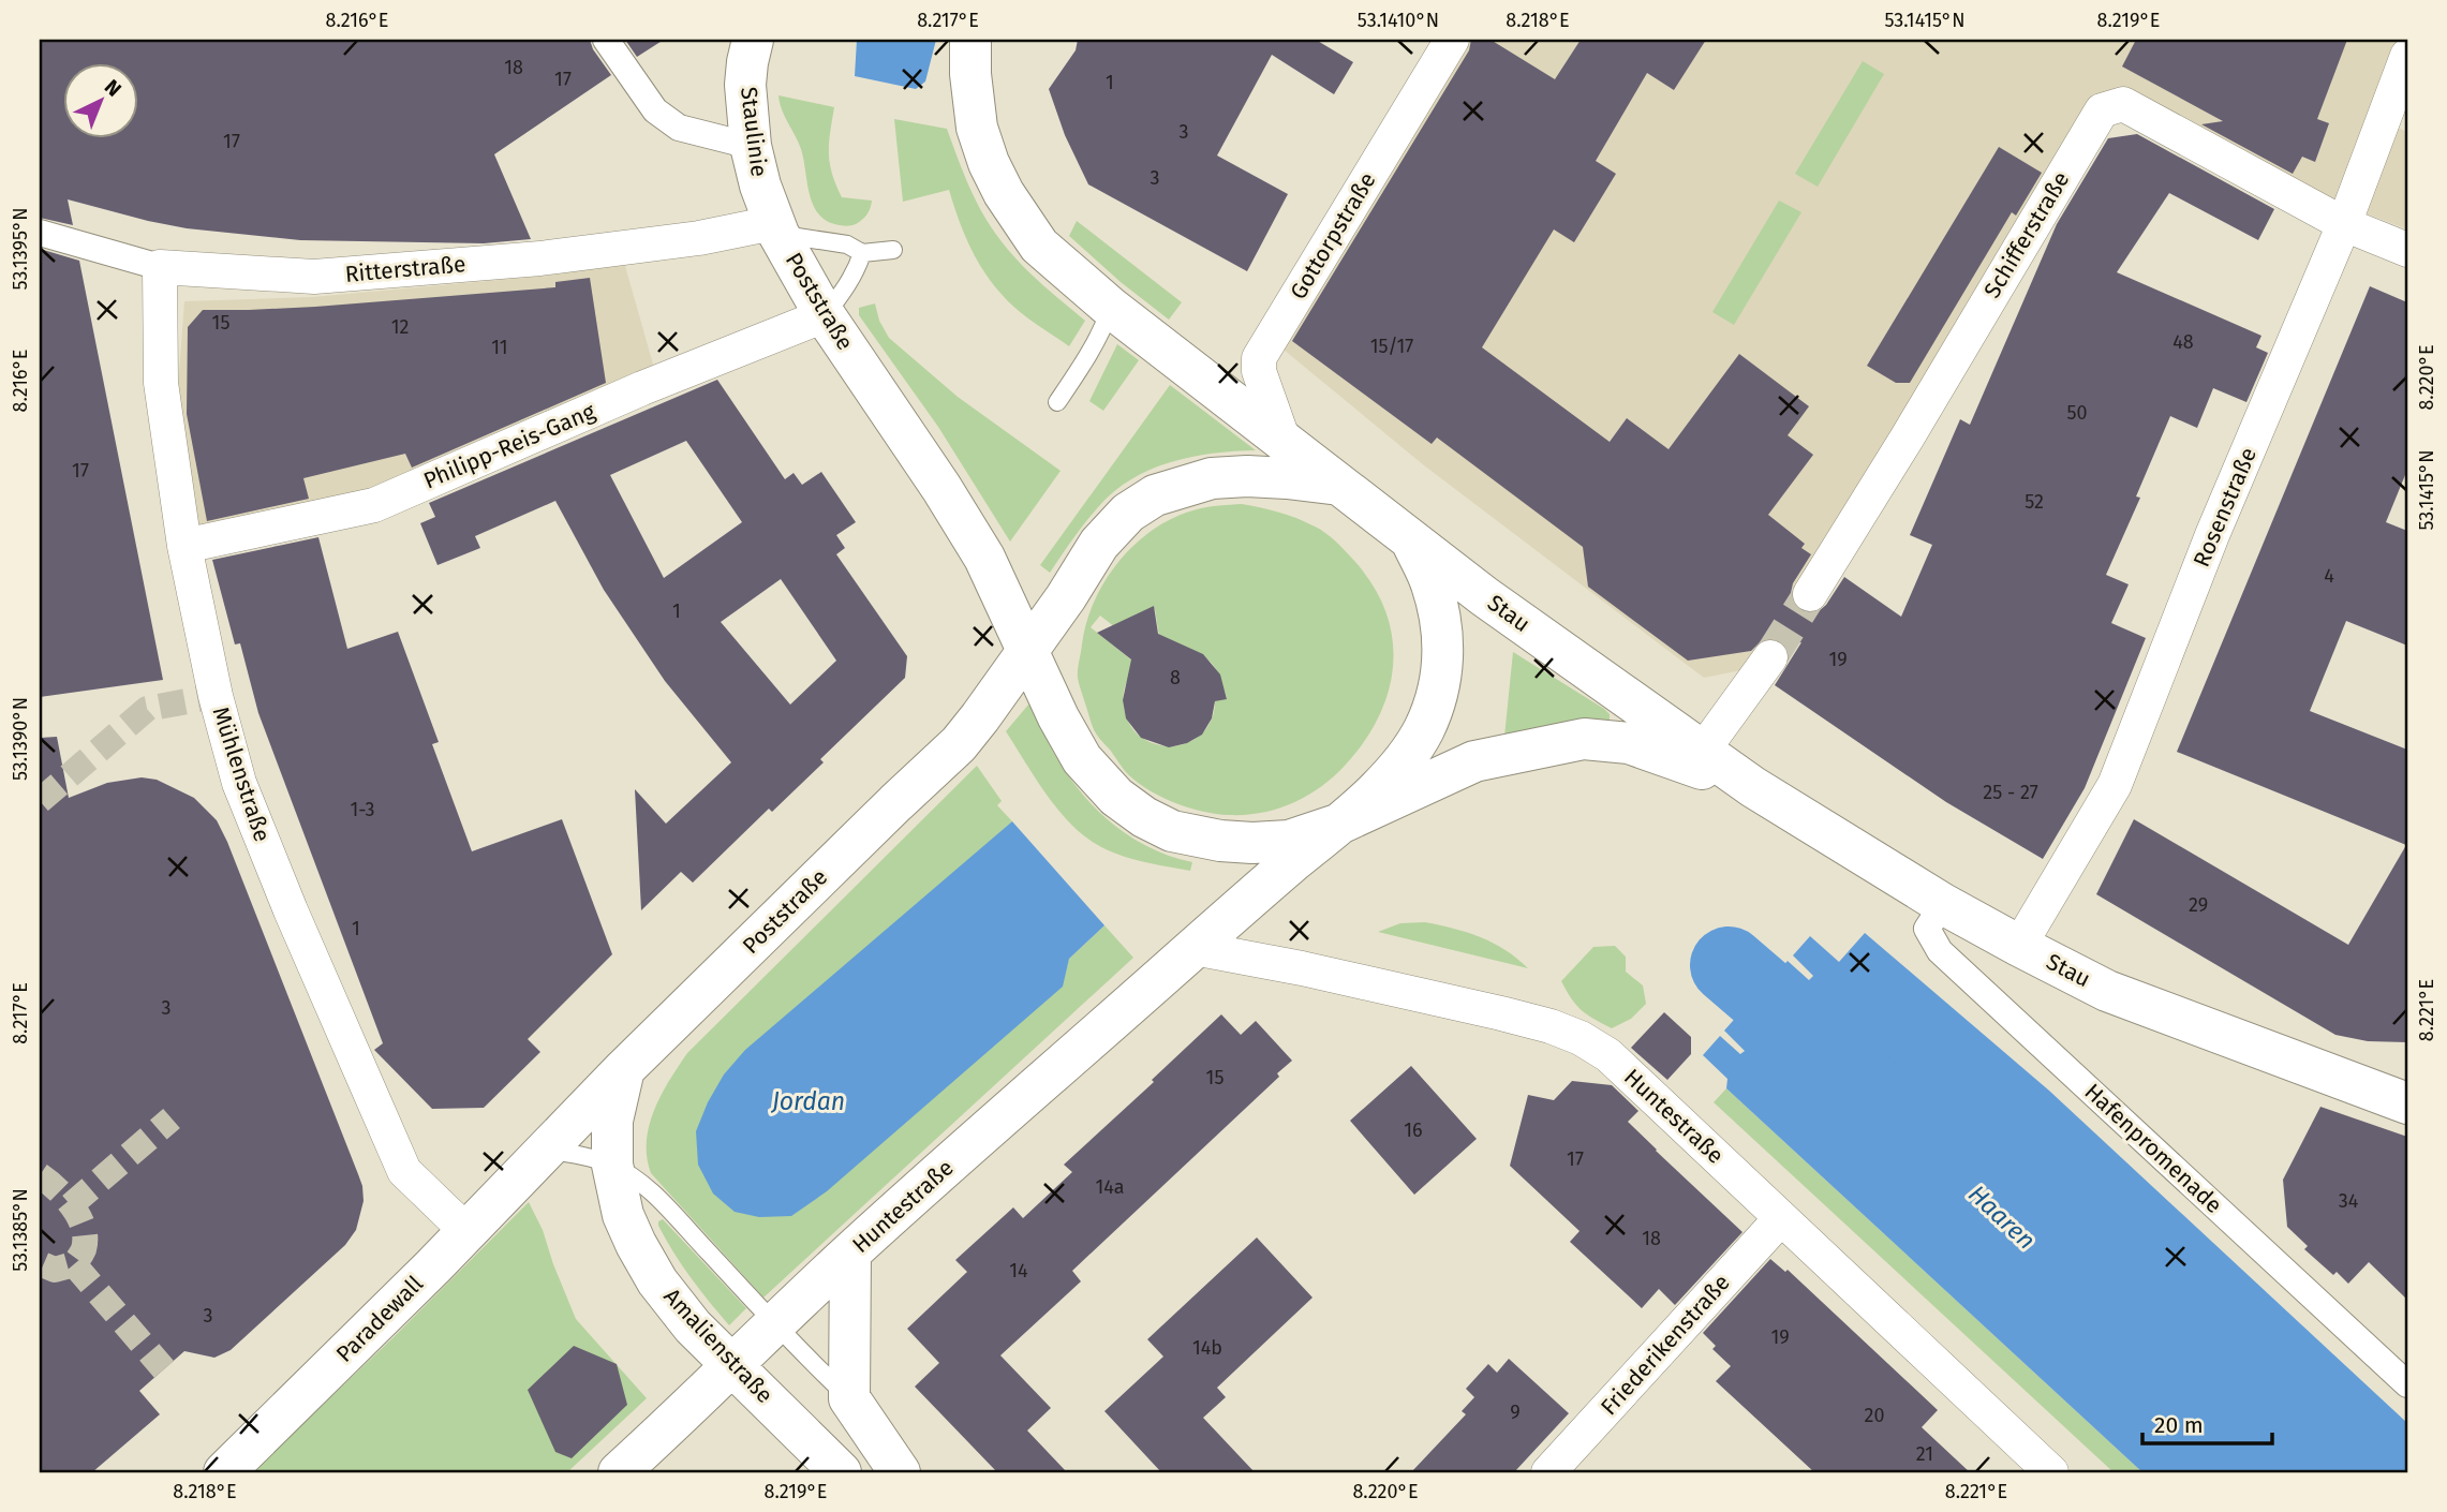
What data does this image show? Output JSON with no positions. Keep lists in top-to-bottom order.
{
  "streets": {
    "street": [
      "Staulinie",
      "Schifferstraße",
      "Gottorpstraße",
      "Ritterstraße",
      "Poststraße",
      "Philipp-Reis-Gang",
      "Rosenstraße",
      "Stau",
      "Mühlenstraße",
      "Huntestraße",
      "Hafenpromenade",
      "Paradewall",
      "Friederikenstraße",
      "Amalienstraße"
    ]
  },
  "crossings": [
    ["Staulinie", "Ritterstraße"],
    ["Staulinie", "Poststraße"],
    ["Schifferstraße", "Rosenstraße"],
    ["Gottorpstraße", "Stau"],
    ["Ritterstraße", "Poststraße"],
    ["Ritterstraße", "Mühlenstraße"],
    ["Poststraße", "Philipp-Reis-Gang"],
    ["Poststraße", "Stau"],
    ["Poststraße", "Huntestraße"],
    ["Poststraße", "Paradewall"],
    ["Poststraße", "Amalienstraße"],
    ["Philipp-Reis-Gang", "Mühlenstraße"],
    ["Rosenstraße", "Stau"],
    ["Stau", "Huntestraße"],
    ["Stau", "Hafenpromenade"],
    ["Mühlenstraße", "Paradewall"],
    ["Huntestraße", "Friederikenstraße"],
    ["Huntestraße", "Amalienstraße"]
  ],
  "water": ["Jordan", "Haaren"],
  "house_numbers": [
    "18",
    "17",
    "1",
    "3",
    "17",
    "3",
    "15",
    "12",
    "48",
    "15/17",
    "11",
    "50",
    "17",
    "52",
    "4",
    "1",
    "19",
    "8",
    "25 - 27",
    "1-3",
    "29",
    "1",
    "3",
    "15",
    "16",
    "17",
    "14a",
    "34",
    "18",
    "14",
    "3",
    "19",
    "14b",
    "9",
    "20",
    "21"
  ],
  "scale_bar": "20 m",
  "north": "top right",
  "coordinates": [
    "8.216°E",
    "8.217°E",
    "53.1410°N",
    "8.218°E",
    "53.1415°N",
    "8.219°E",
    "53.1395°N",
    "8.220°E",
    "53.1390°N",
    "8.221°E",
    "53.1385°N"
  ]
}
